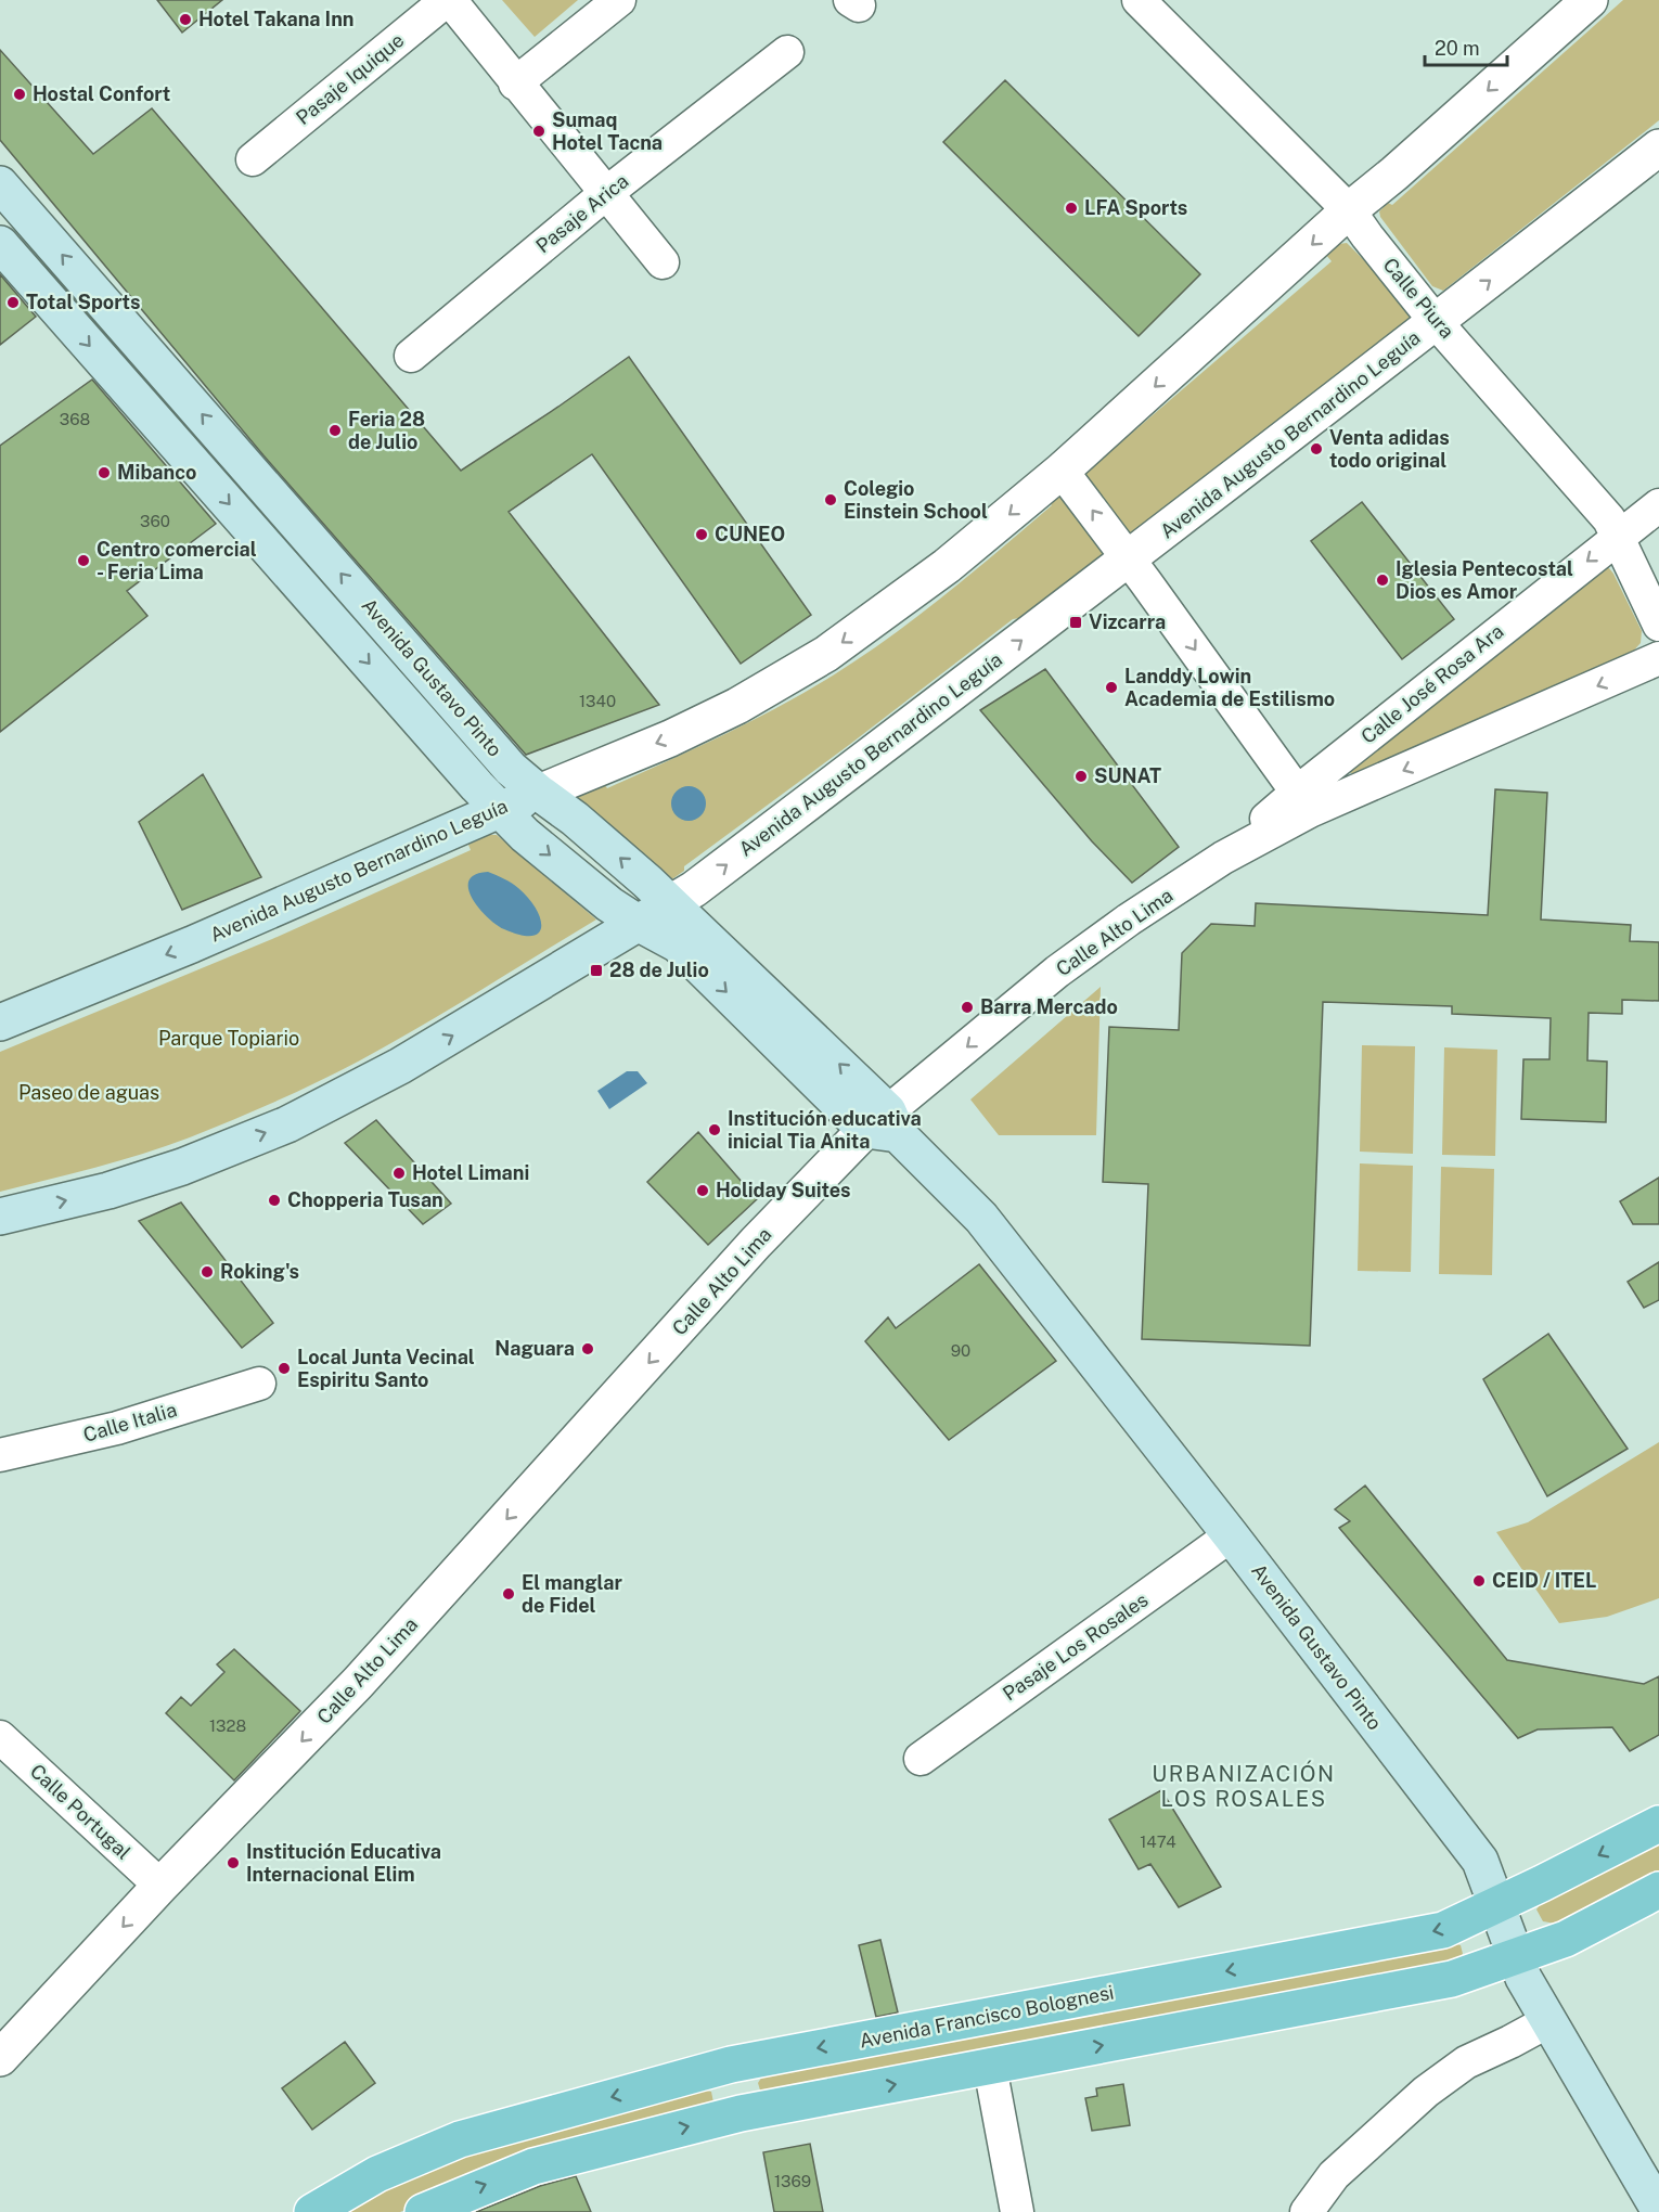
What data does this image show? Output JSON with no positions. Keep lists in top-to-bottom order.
{
  "streets": {
    "main road": ["Avenida Augusto Bernardino Leguía", "Avenida Gustavo Pinto", "Avenida Francisco Bolognesi"],
    "street": [
      "Pasaje Iquique",
      "Pasaje Arica",
      "Calle Piura",
      "Calle José Rosa Ara",
      "Calle Alto Lima",
      "Calle Italia",
      "Pasaje Los Rosales",
      "Calle Portugal"
    ]
  },
  "crossings": [
    ["Calle Piura", "Avenida Augusto Bernardino Leguía"],
    ["Calle Piura", "Calle José Rosa Ara"],
    ["Avenida Augusto Bernardino Leguía", "Avenida Gustavo Pinto"],
    ["Avenida Gustavo Pinto", "Calle Alto Lima"],
    ["Avenida Gustavo Pinto", "Pasaje Los Rosales"],
    ["Avenida Gustavo Pinto", "Avenida Francisco Bolognesi"],
    ["Calle José Rosa Ara", "Calle Alto Lima"],
    ["Calle Alto Lima", "Calle Portugal"]
  ],
  "one_way": ["Calle José Rosa Ara", "Calle Alto Lima"],
  "districts": ["URBANIZACIÓN LOS ROSALES"],
  "parks": ["Parque Topiario", "Paseo de aguas"],
  "places": {
    "other": [
      "Hotel Takana Inn",
      "Hostal Confort",
      "Sumaq Hotel Tacna",
      "LFA Sports",
      "Total Sports",
      "Feria 28 de Julio",
      "Venta adidas todo original",
      "Mibanco",
      "Colegio Einstein School",
      "CUNEO",
      "Centro comercial - Feria Lima",
      "Iglesia Pentecostal Dios es Amor",
      "Landdy Lowin Academia de Estilismo",
      "SUNAT",
      "Barra Mercado",
      "Institución educativa inicial Tia Anita",
      "Hotel Limani",
      "Holiday Suites",
      "Chopperia Tusan",
      "Roking's",
      "Naguara",
      "Local Junta Vecinal Espiritu Santo",
      "CEID / ITEL",
      "El manglar de Fidel",
      "Institución Educativa Internacional Elim"
    ],
    "transit": ["Vizcarra", "28 de Julio"]
  },
  "house_numbers": [
    "368",
    "360",
    "1340",
    "90",
    "1328",
    "1474",
    "1369"
  ],
  "scale_bar": "20 m"
}
